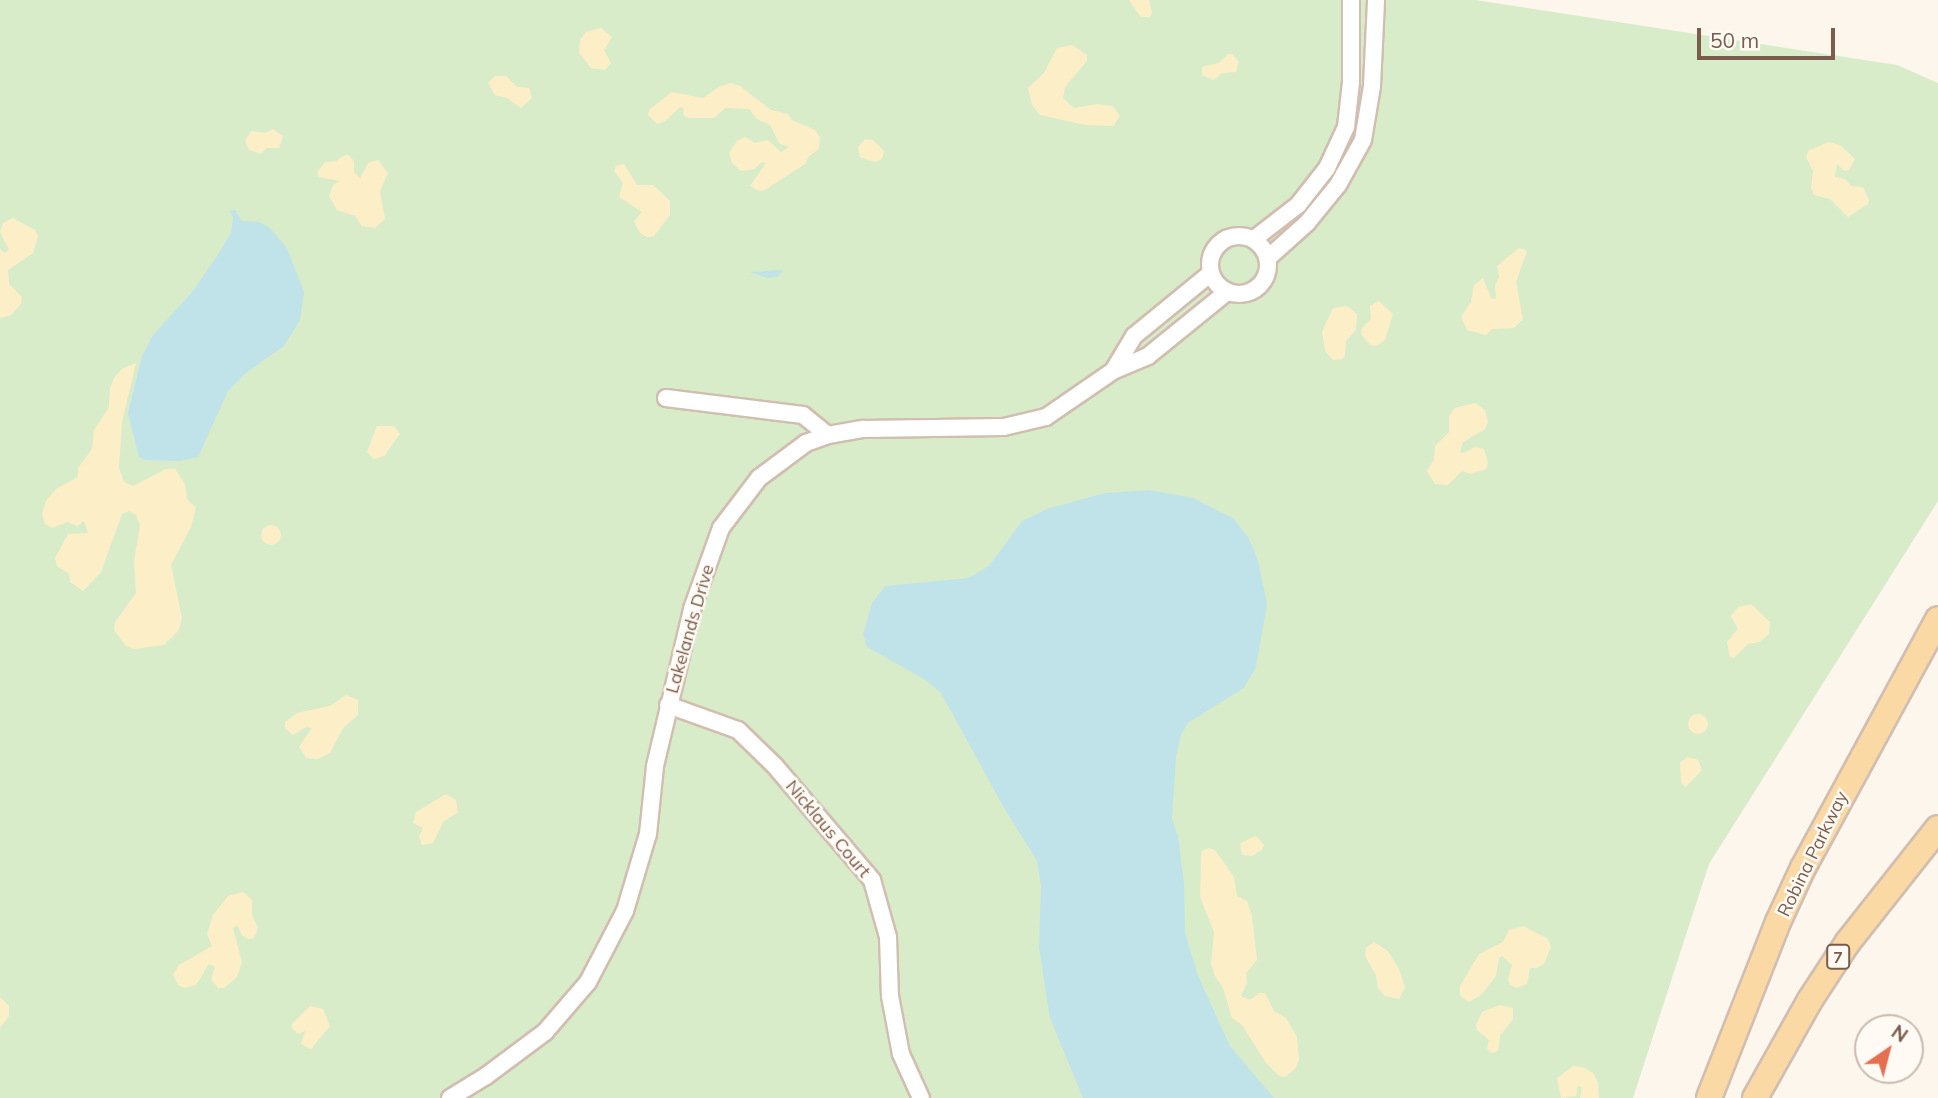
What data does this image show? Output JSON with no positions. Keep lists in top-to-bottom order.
{
  "streets": {
    "main road": ["Robina Parkway", "7"],
    "street": ["Lakelands Drive", "Nicklaus Court"]
  },
  "crossings": [
    ["Lakelands Drive", "Nicklaus Court"]
  ],
  "scale_bar": "50 m",
  "north": "top right"
}
